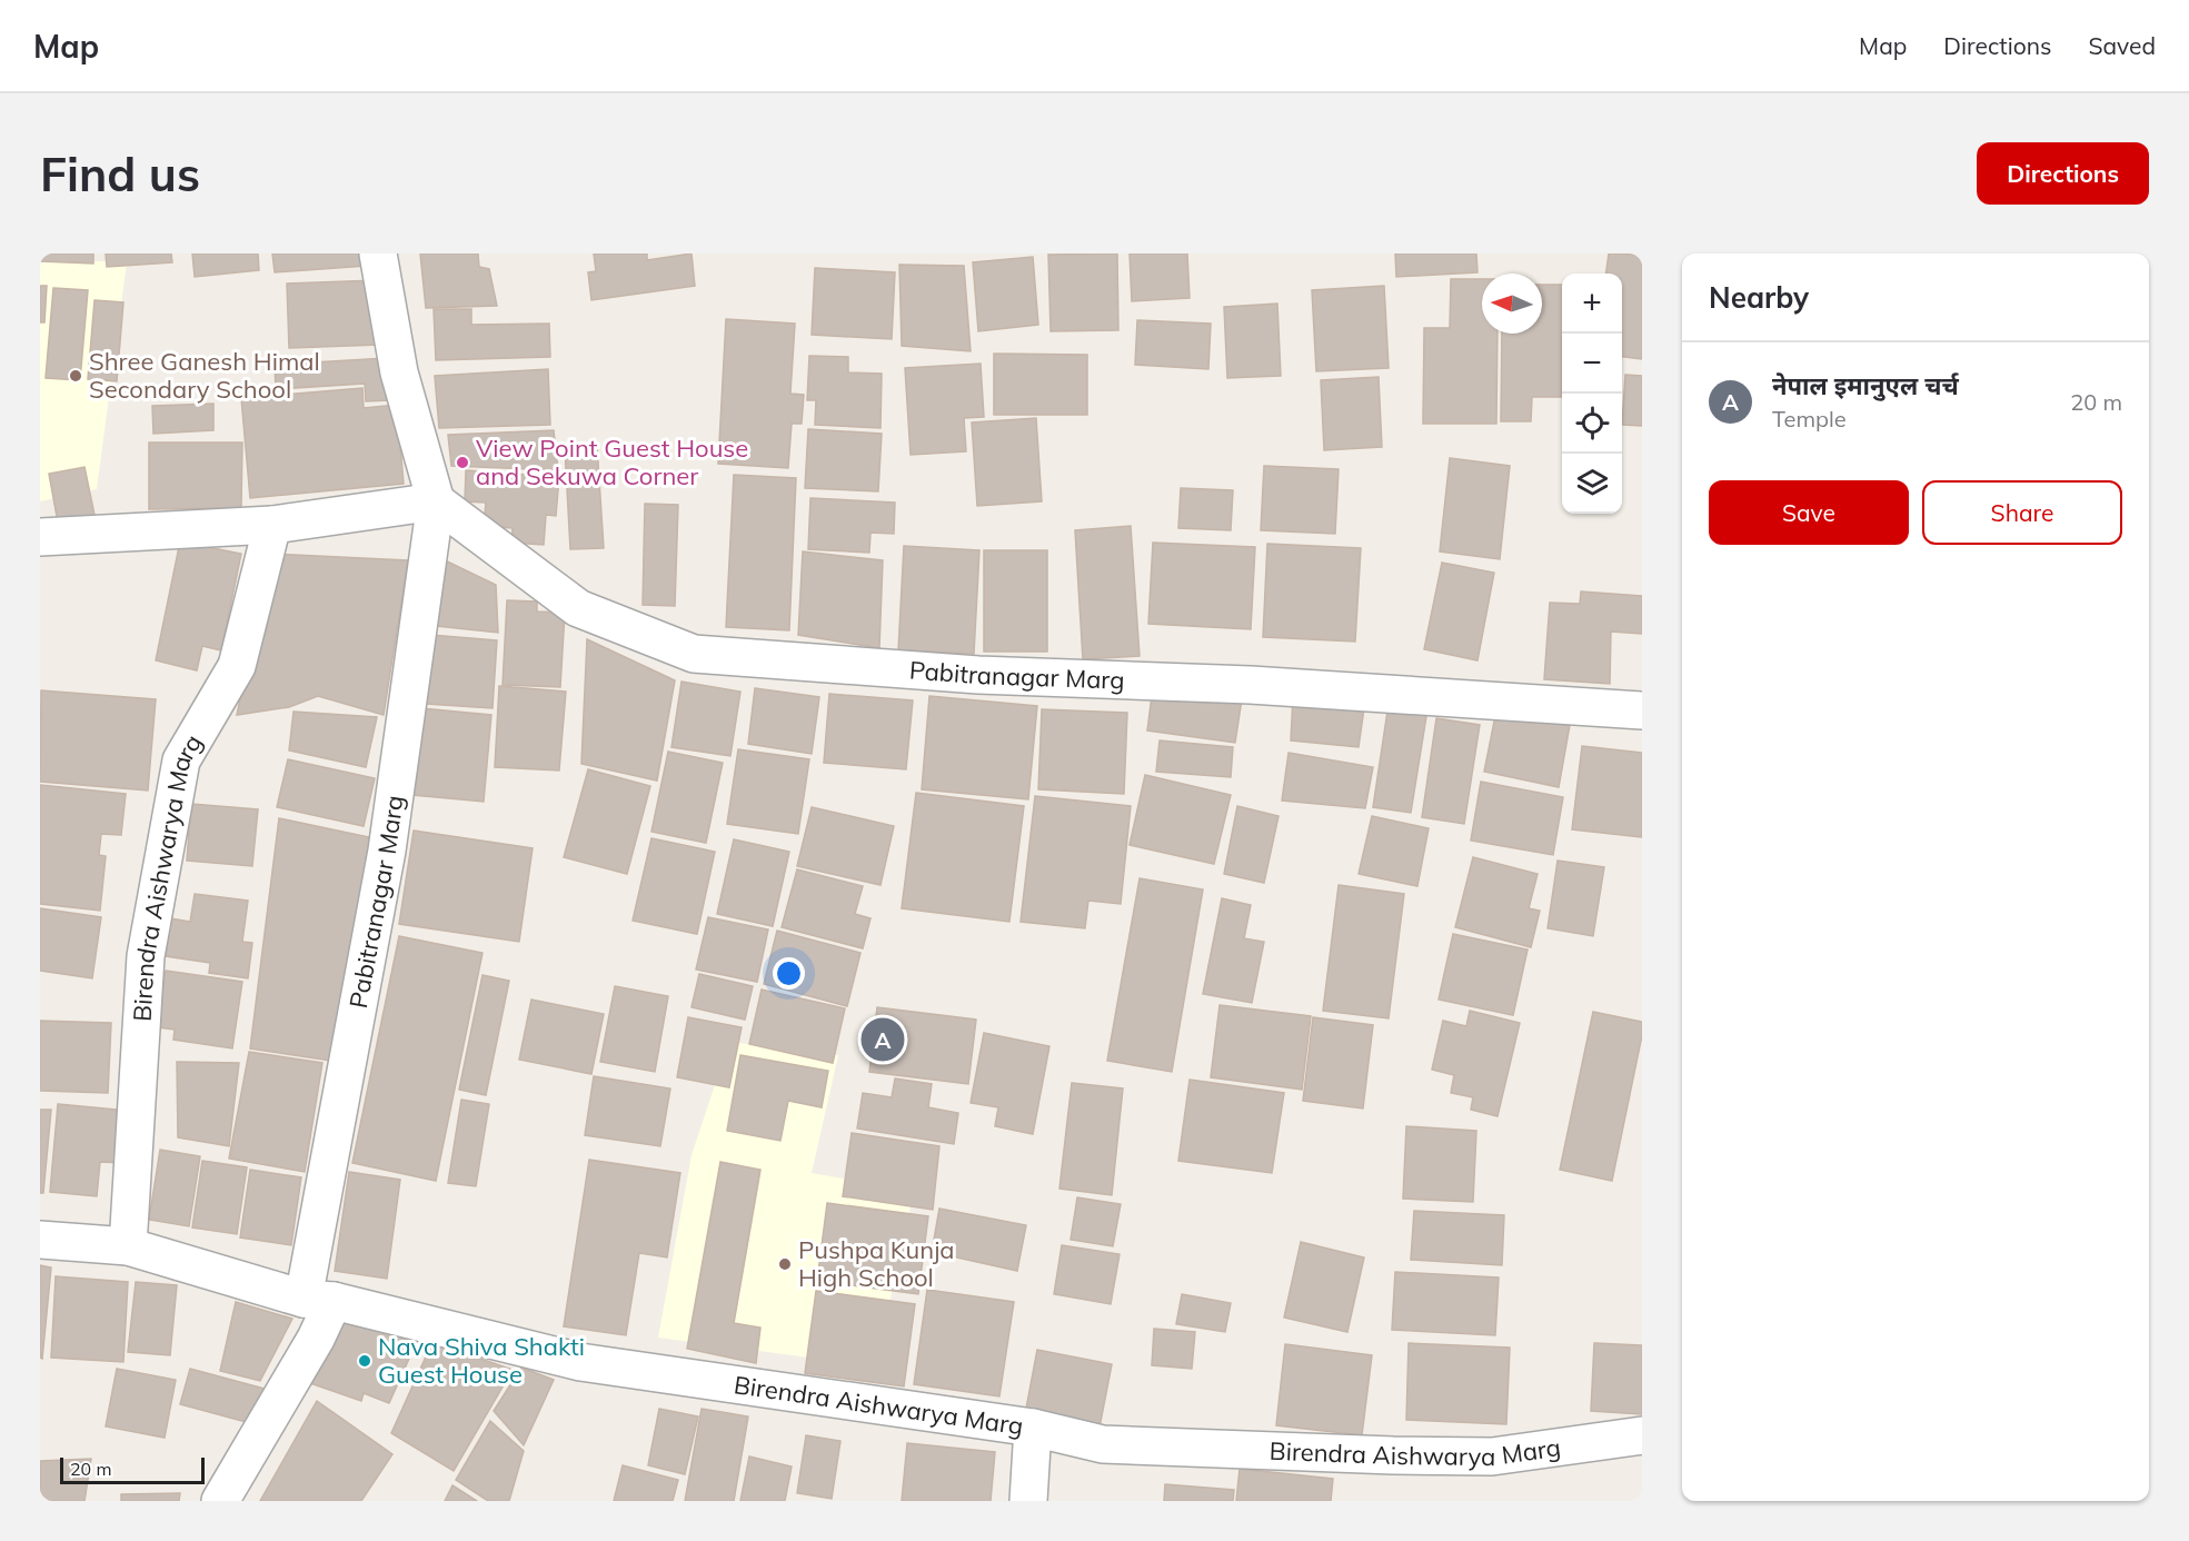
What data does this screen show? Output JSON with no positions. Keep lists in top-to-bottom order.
{
  "streets": {
    "street": ["Pabitranagar Marg", "Birendra Aishwarya Marg"]
  },
  "crossings": [
    ["Pabitranagar Marg", "Birendra Aishwarya Marg"]
  ],
  "places": [
    "Shree Ganesh Himal Secondary School",
    "View Point Guest House and Sekuwa Corner",
    "Pushpa Kunja High School",
    "Nava Shiva Shakti Guest House"
  ],
  "scale_bar": "20 m",
  "north": "left",
  "page": {
    "header": "Map",
    "nav": ["Map", "Directions", "Saved"],
    "buttons": [
      "Directions",
      ["Save", "Share"]
    ],
    "title": "Find us",
    "heading": "Nearby",
    "map_buttons": ["+", "−"],
    "list": [
      {
        "mark": "A",
        "name": "नेपाल इमानुएल चर्च",
        "note": "Temple",
        "value": "20 m"
      }
    ],
    "pins": "A",
    "scale": "20 m"
  }
}
